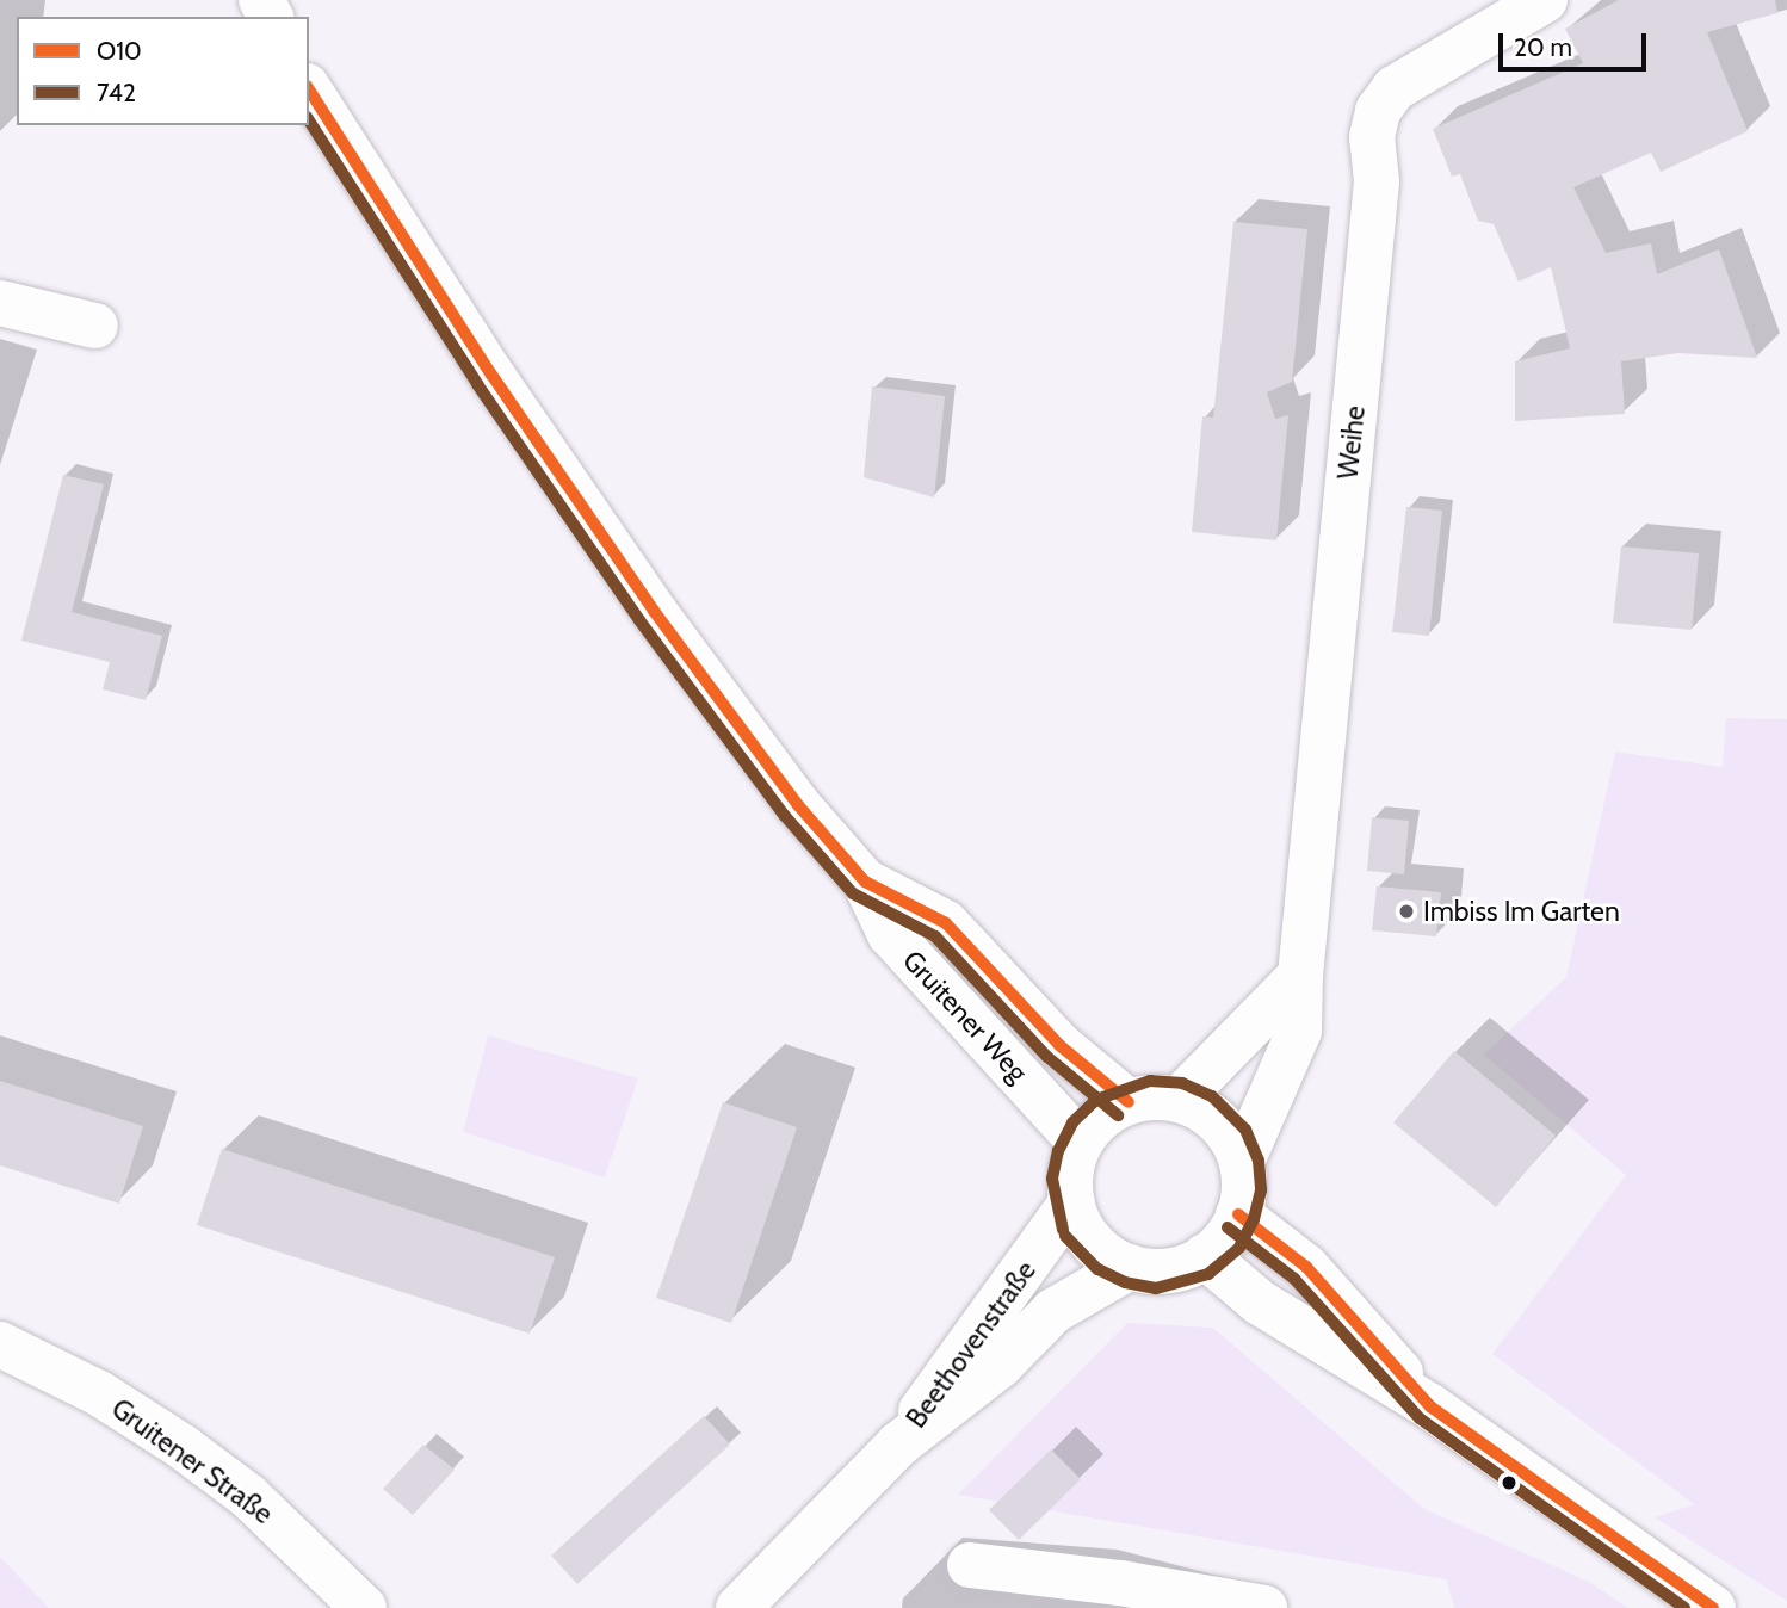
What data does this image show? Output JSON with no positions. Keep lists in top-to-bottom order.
{
  "streets": {
    "street": [
      "Weihe",
      "Gruitener Weg",
      "Beethovenstraße",
      "Gruitener Straße"
    ]
  },
  "crossings": [
    ["Weihe", "Gruitener Weg"],
    ["Weihe", "Beethovenstraße"],
    ["Gruitener Weg", "Beethovenstraße"]
  ],
  "places": ["Imbiss Im Garten"],
  "lines": ["transit line O10", "transit line 742"],
  "legend": ["O10", "742"],
  "scale_bar": "20 m"
}
